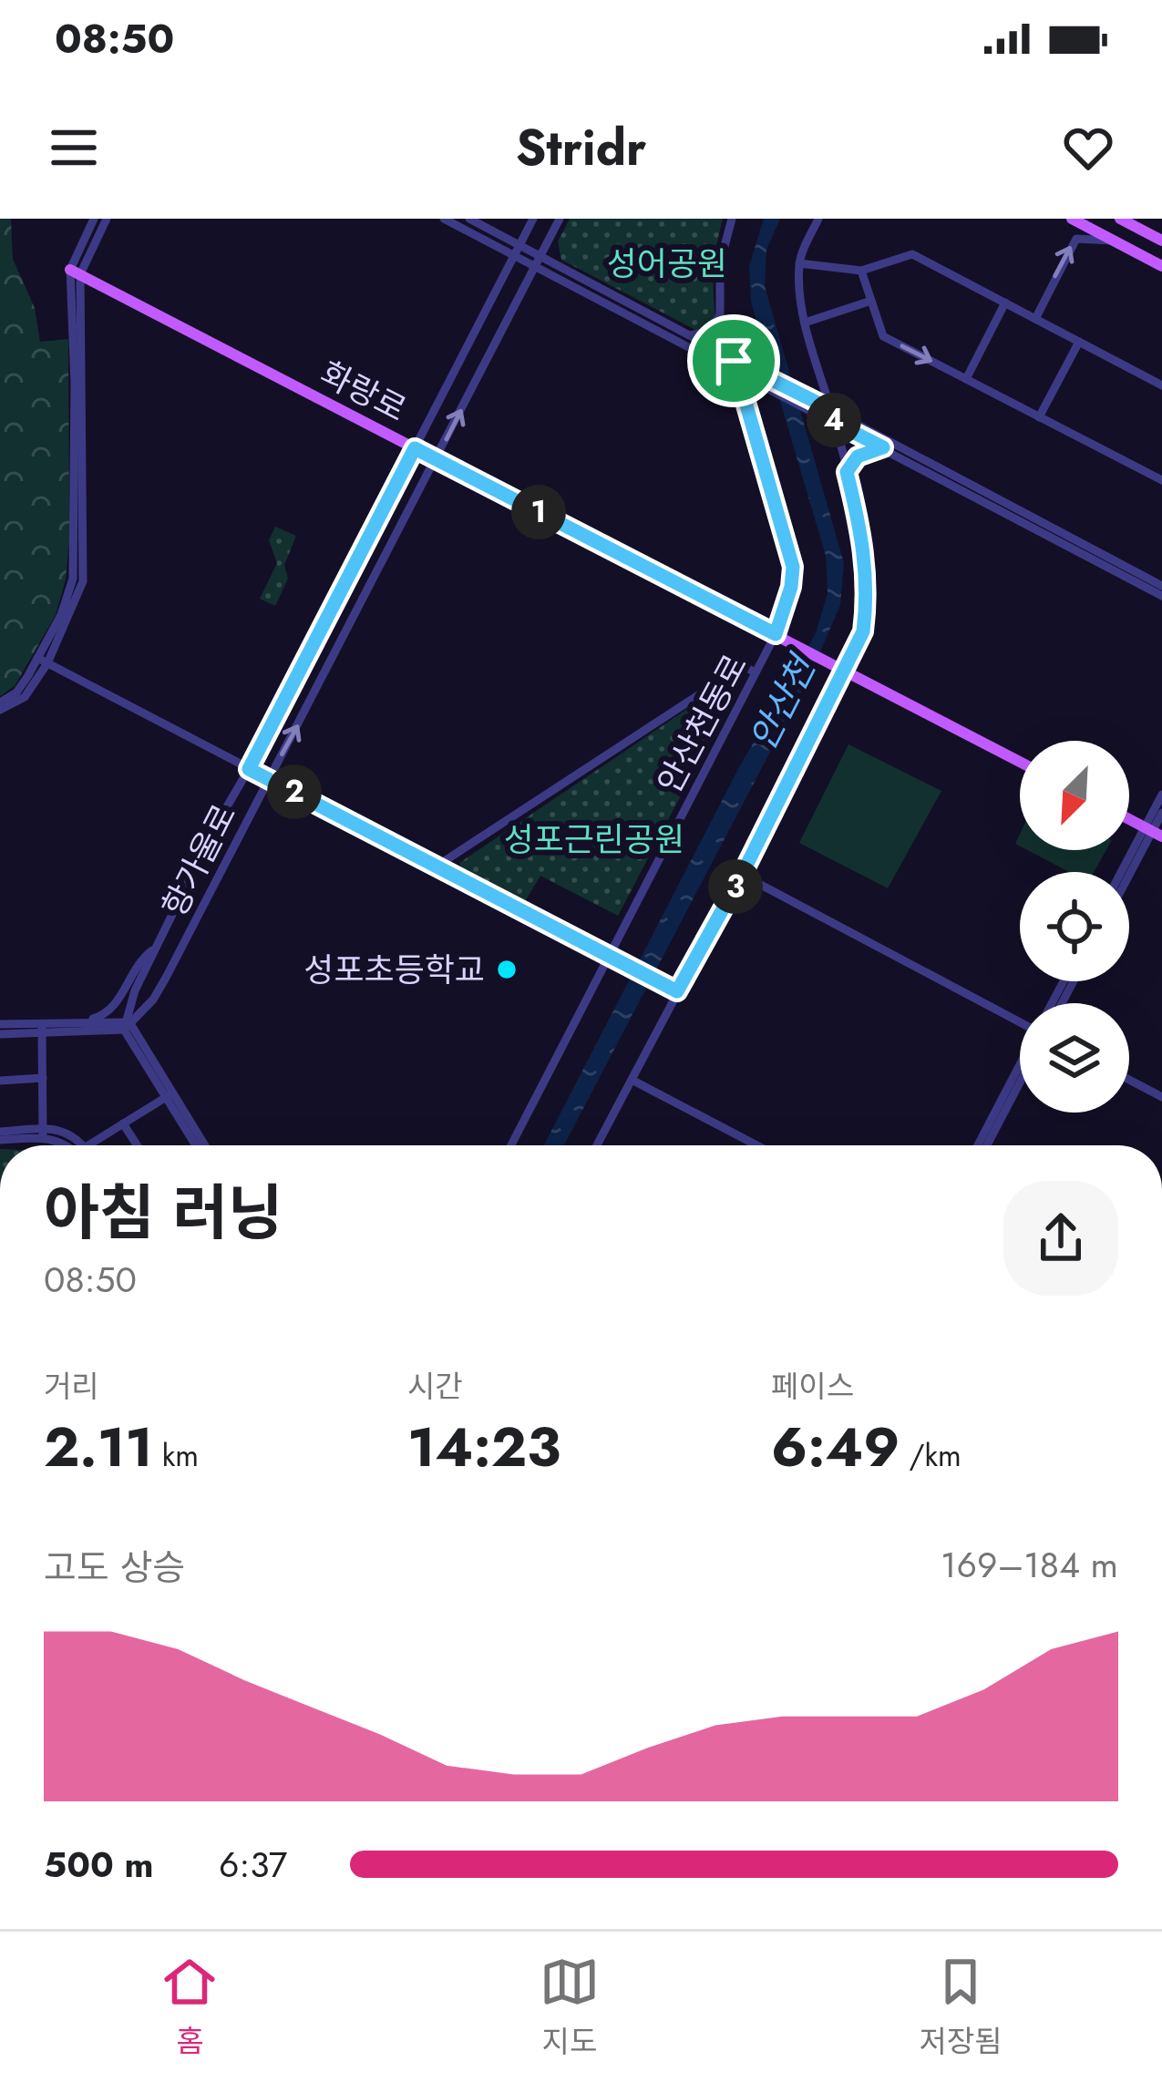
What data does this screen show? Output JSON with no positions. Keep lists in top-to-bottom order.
{
  "streets": {
    "main road": ["화랑로"],
    "street": ["안산천동로", "항가울로"]
  },
  "crossings": [
    ["화랑로", "안산천동로"],
    ["화랑로", "항가울로"]
  ],
  "water": ["안산천"],
  "parks": ["성어공원", "성포근린공원"],
  "places": ["성포초등학교"],
  "north": "bottom left",
  "page": {
    "status": "08:50",
    "header": "Stridr",
    "pins": [
      "4",
      "1",
      "2",
      "3"
    ],
    "heading": ["아침 러닝", "08:50"],
    "stats": [
      ["거리", "2.11 km"],
      ["시간", "14:23"],
      ["페이스", "6:49 /km"]
    ],
    "chart": ["고도 상승", "169–184 m"],
    "list": [
      {
        "name": "500 m",
        "note": "6:37"
      }
    ],
    "tabs": ["홈", "지도", "저장됨"]
  }
}
